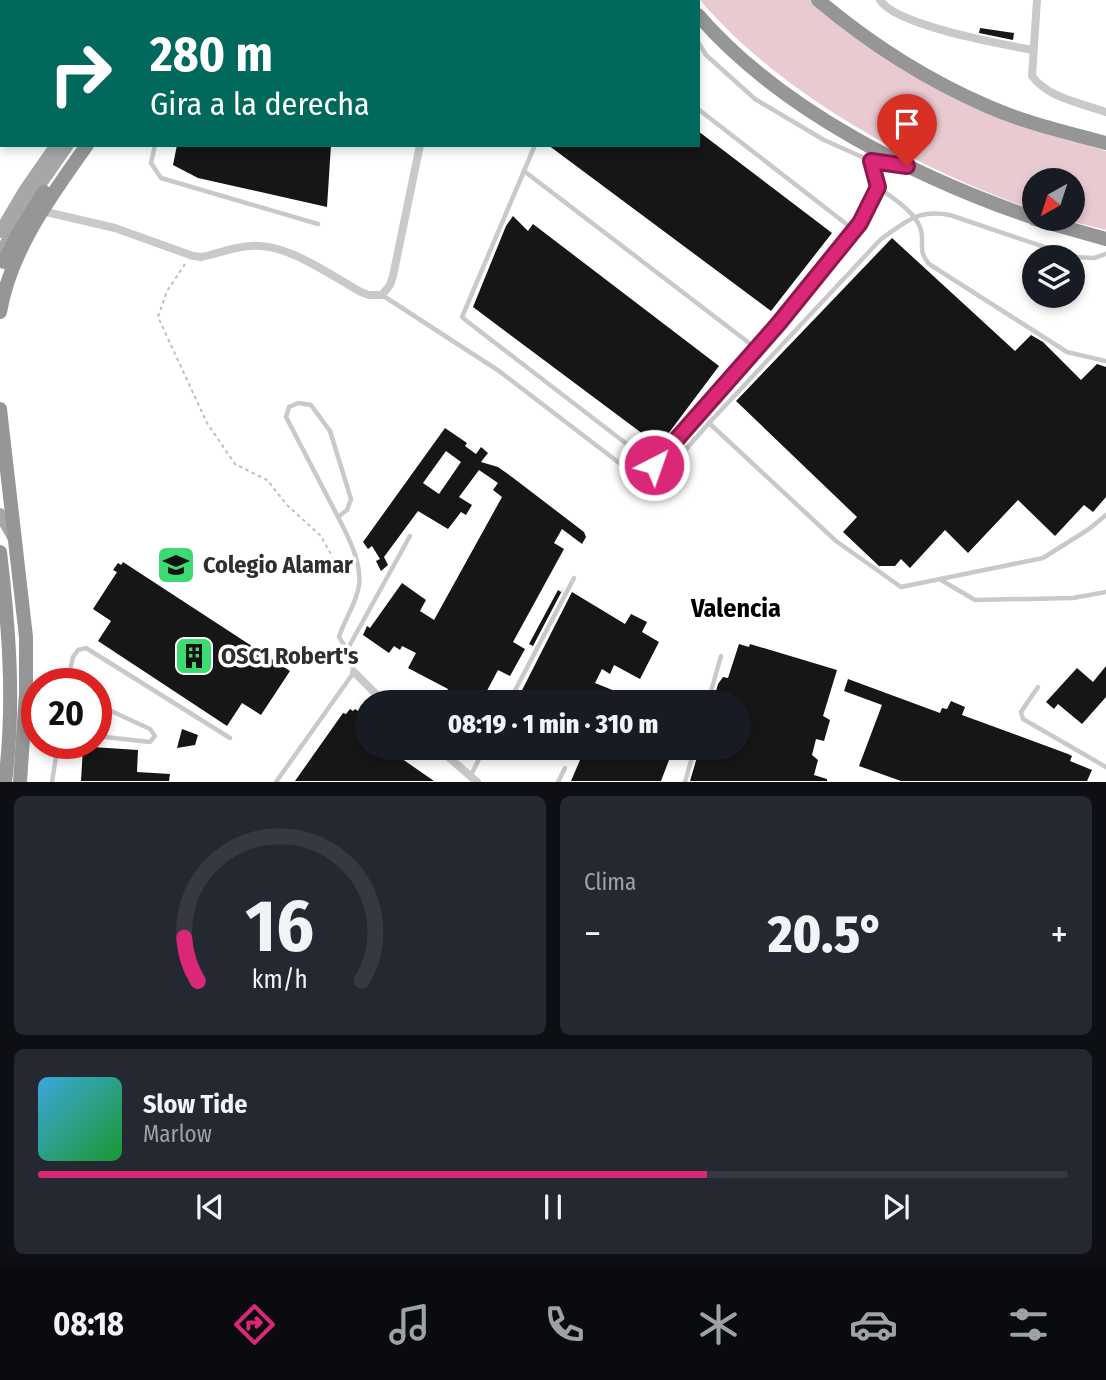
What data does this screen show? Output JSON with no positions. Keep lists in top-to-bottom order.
{
  "districts": ["Valencia"],
  "places": {
    "school or university": ["Colegio Alamar"],
    "building": ["OSC1 Robert's"]
  },
  "north": "bottom left",
  "page": {
    "turn": ["280 m", "Gira a la derecha"],
    "limit": "20",
    "trip": "08:19 · 1 min · 310 m",
    "tile": "Clima",
    "heat": ["−", "20.5°", "+"],
    "song": ["Slow Tide", "Marlow"],
    "tabs": "08:18",
    "gauge": ["16", "km/h"]
  }
}
